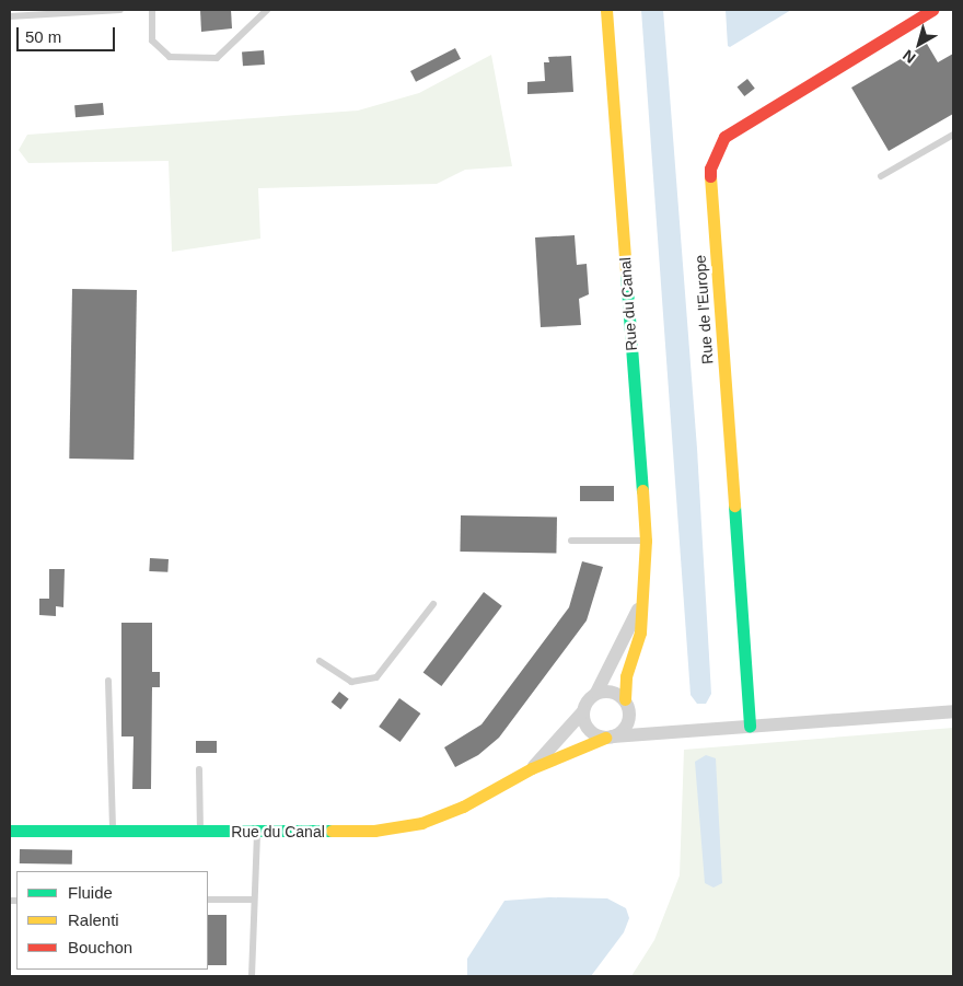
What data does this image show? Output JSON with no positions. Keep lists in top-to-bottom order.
{
  "streets": {
    "street": ["Rue du Canal", "Rue de l'Europe"]
  },
  "legend": ["Fluide", "Ralenti", "Bouchon"],
  "scale_bar": "50 m",
  "north": "bottom left"
}
